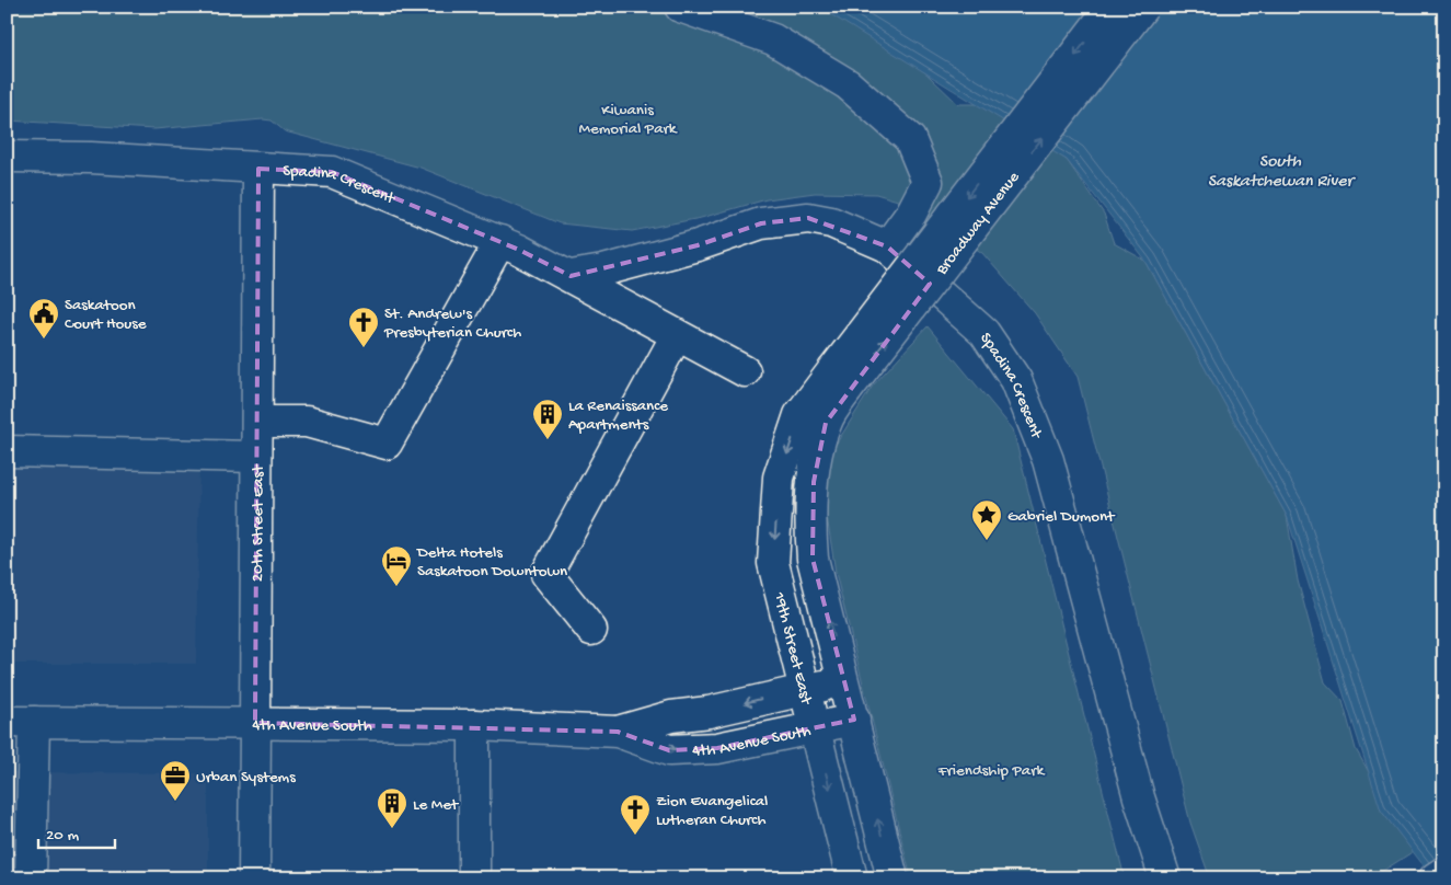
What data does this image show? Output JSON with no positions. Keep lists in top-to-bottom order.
{
  "streets": {
    "main road": [
      "Spadina Crescent",
      "Broadway Avenue",
      "20th Street East",
      "19th Street East",
      "4th Avenue South"
    ]
  },
  "crossings": [
    ["Spadina Crescent", "20th Street East"],
    ["Broadway Avenue", "19th Street East"],
    ["Broadway Avenue", "4th Avenue South"],
    ["20th Street East", "4th Avenue South"],
    ["19th Street East", "4th Avenue South"]
  ],
  "water": ["South Saskatchewan River"],
  "parks": ["Kiwanis Memorial Park", "Friendship Park"],
  "places": {
    "public building": ["Saskatoon Court House"],
    "church": ["St. Andrew's Presbyterian Church", "Zion Evangelical Lutheran Church"],
    "building": ["La Renaissance Apartments", "Le Met"],
    "place": ["Gabriel Dumont"],
    "hotel": ["Delta Hotels Saskatoon Downtown"],
    "office": ["Urban Systems"]
  },
  "scale_bar": "20 m"
}
